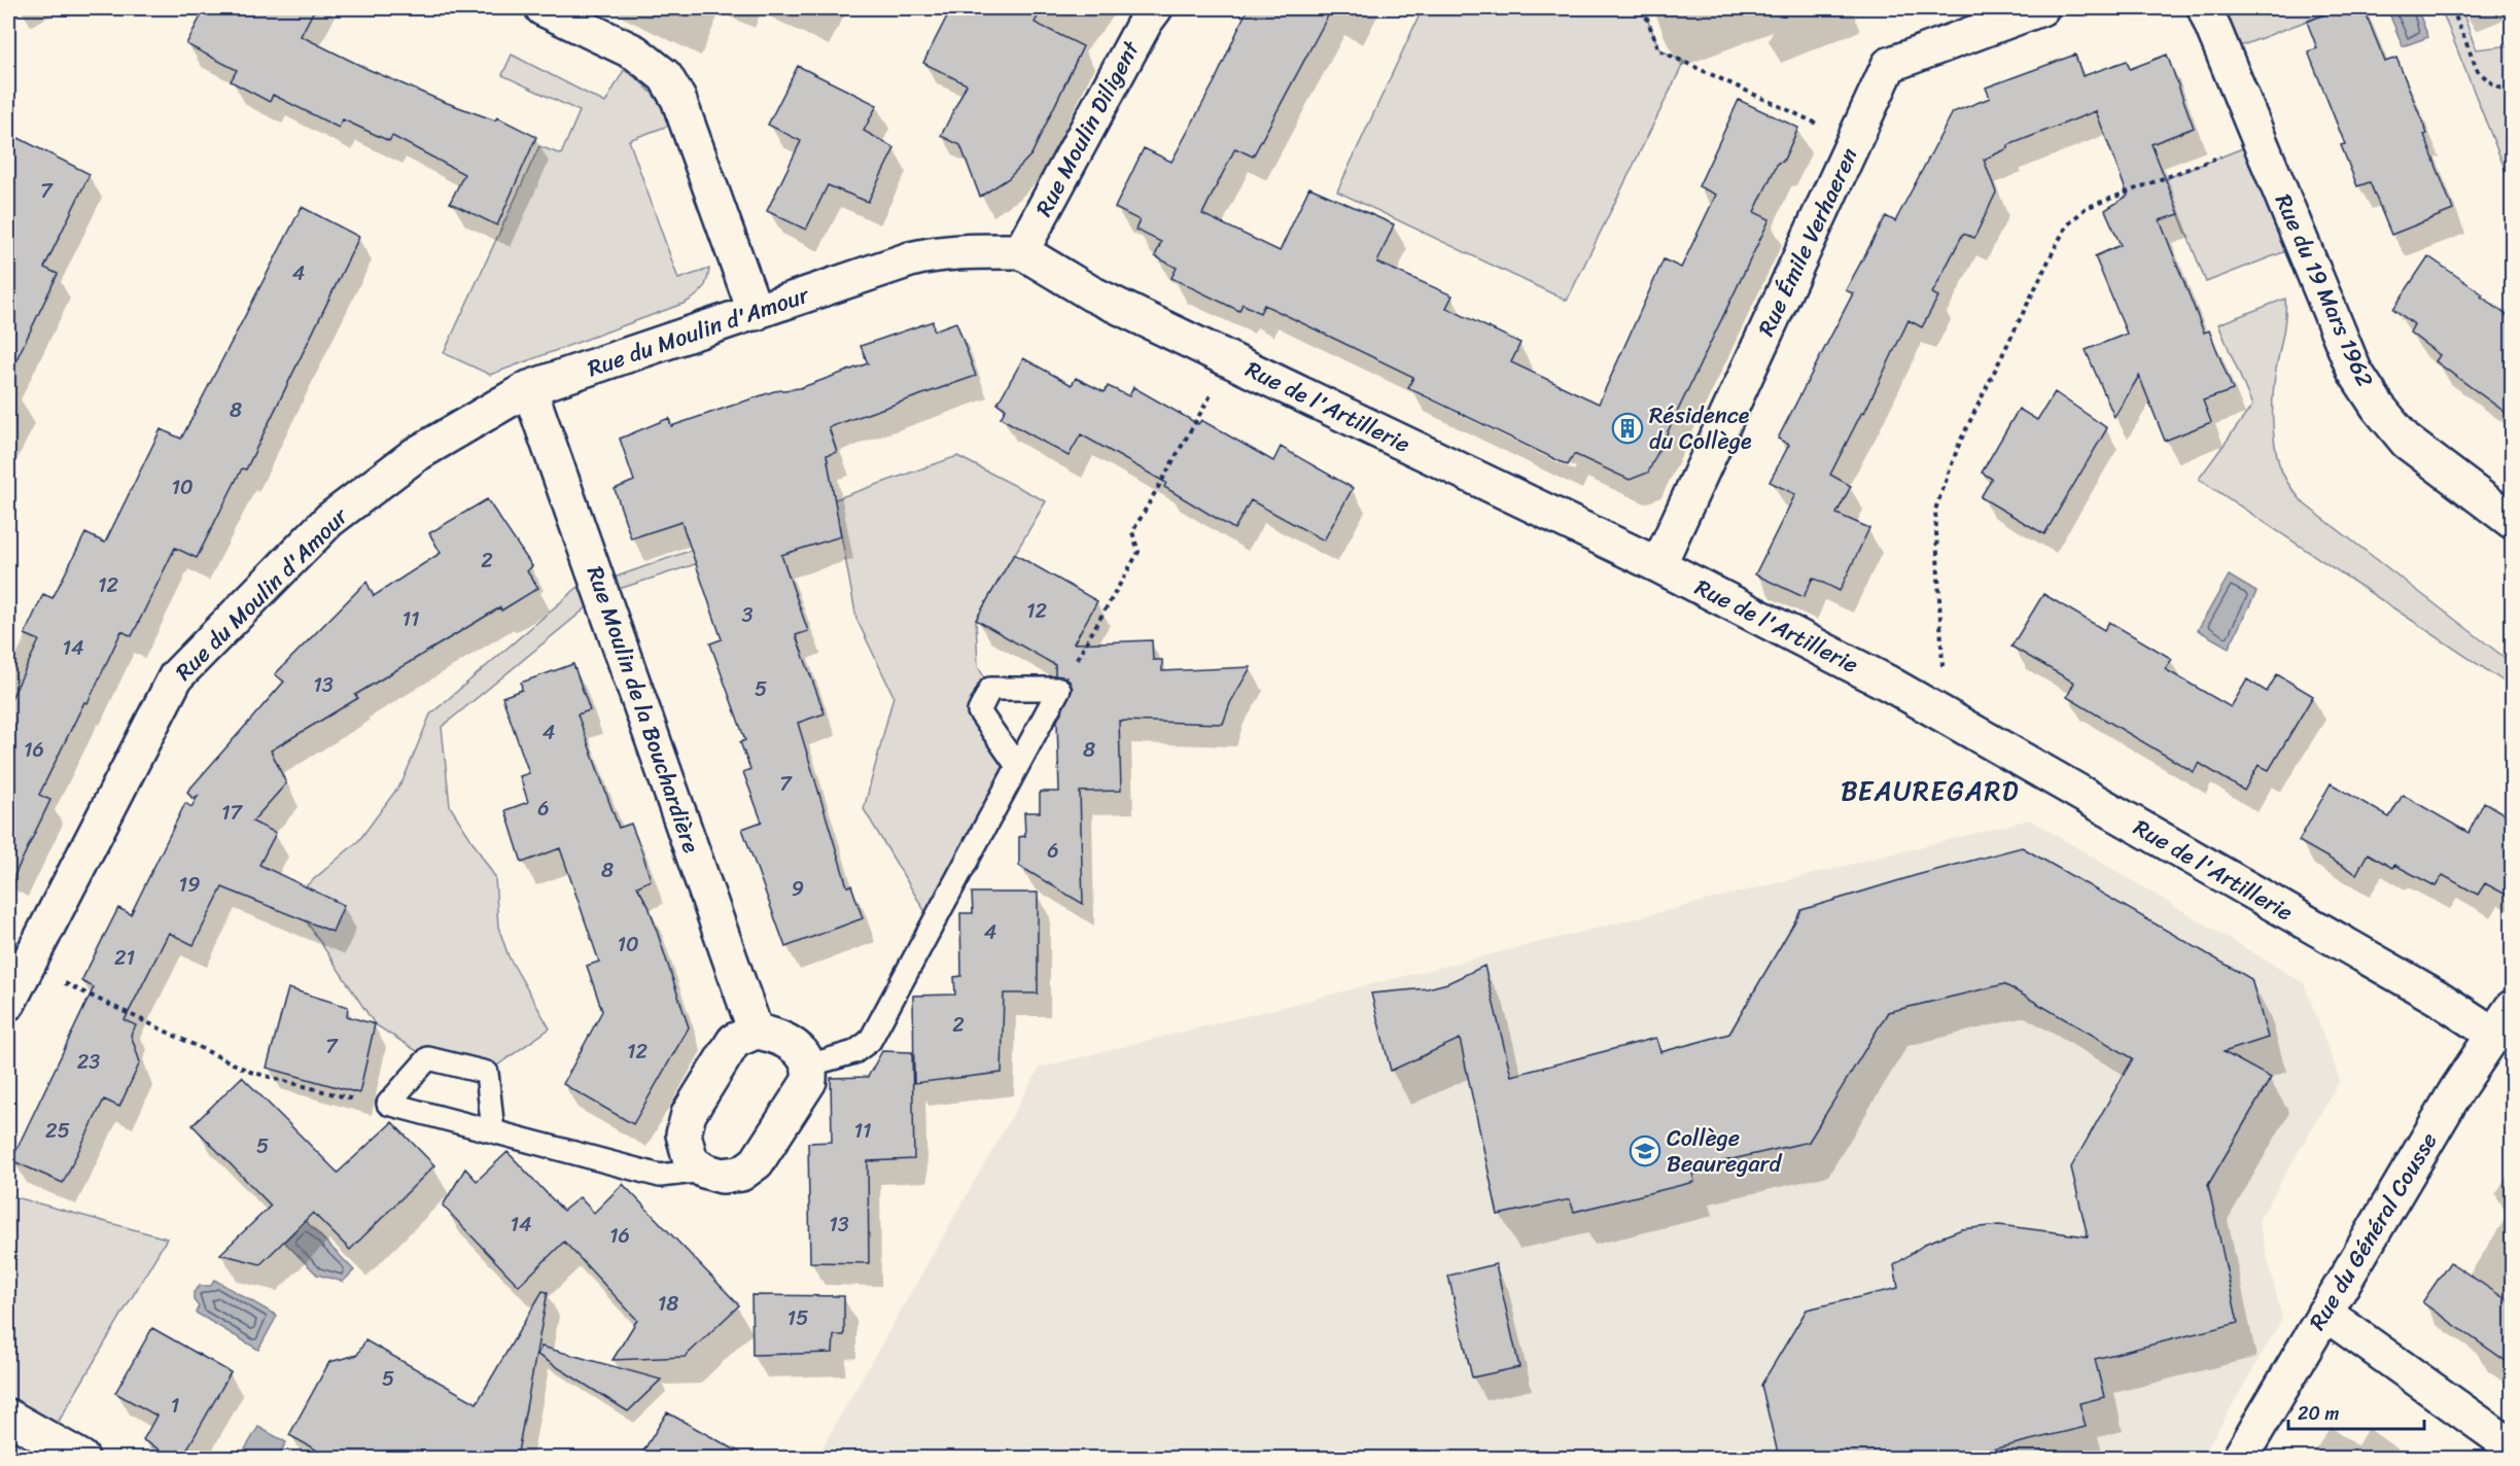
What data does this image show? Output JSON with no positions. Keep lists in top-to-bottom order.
{
  "streets": {
    "street": [
      "Rue Moulin Diligent",
      "Rue Émile Verhaeren",
      "Rue du 19 Mars 1962",
      "Rue du Moulin d'Amour",
      "Rue de l'Artillerie",
      "Rue Moulin de la Bouchardière",
      "Rue du Général Cousse"
    ]
  },
  "crossings": [
    ["Rue Moulin Diligent", "Rue du Moulin d'Amour"],
    ["Rue Moulin Diligent", "Rue de l'Artillerie"],
    ["Rue Émile Verhaeren", "Rue de l'Artillerie"],
    ["Rue du Moulin d'Amour", "Rue de l'Artillerie"],
    ["Rue du Moulin d'Amour", "Rue Moulin de la Bouchardière"],
    ["Rue de l'Artillerie", "Rue du Général Cousse"]
  ],
  "districts": ["BEAUREGARD"],
  "places": {
    "building": ["Résidence du Collège"],
    "school or university": ["Collège Beauregard"]
  },
  "house_numbers": [
    "7",
    "4",
    "8",
    "10",
    "2",
    "12",
    "12",
    "3",
    "11",
    "14",
    "13",
    "5",
    "4",
    "16",
    "8",
    "7",
    "6",
    "17",
    "6",
    "8",
    "19",
    "9",
    "4",
    "10",
    "21",
    "2",
    "7",
    "12",
    "23",
    "25",
    "11",
    "5",
    "14",
    "13",
    "16",
    "18",
    "15",
    "5",
    "1"
  ],
  "scale_bar": "20 m"
}
